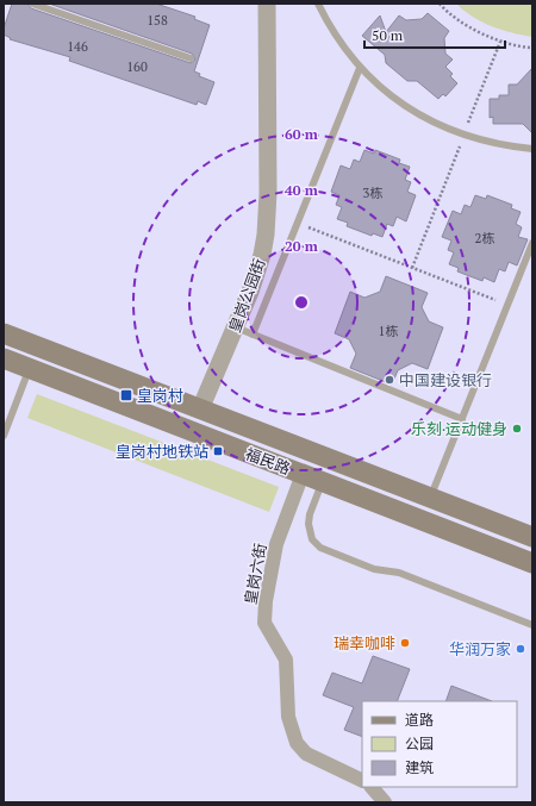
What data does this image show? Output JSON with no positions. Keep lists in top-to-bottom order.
{
  "streets": {
    "main road": ["福民路"],
    "street": ["皇岗公园街", "皇岗六街"]
  },
  "crossings": [
    ["皇岗公园街", "福民路"],
    ["福民路", "皇岗六街"]
  ],
  "places": {
    "other": [
      "中国建设银行",
      "乐刻·运动健身",
      "瑞幸咖啡",
      "华润万家"
    ],
    "transit": ["皇岗村", "皇岗村地铁站"]
  },
  "house_numbers": [
    "158",
    "146",
    "160",
    "3栋",
    "2栋",
    "1栋"
  ],
  "legend": ["道路", "公园", "建筑"],
  "scale_bar": "50 m",
  "rings": ["60 m", "40 m", "20 m"]
}
